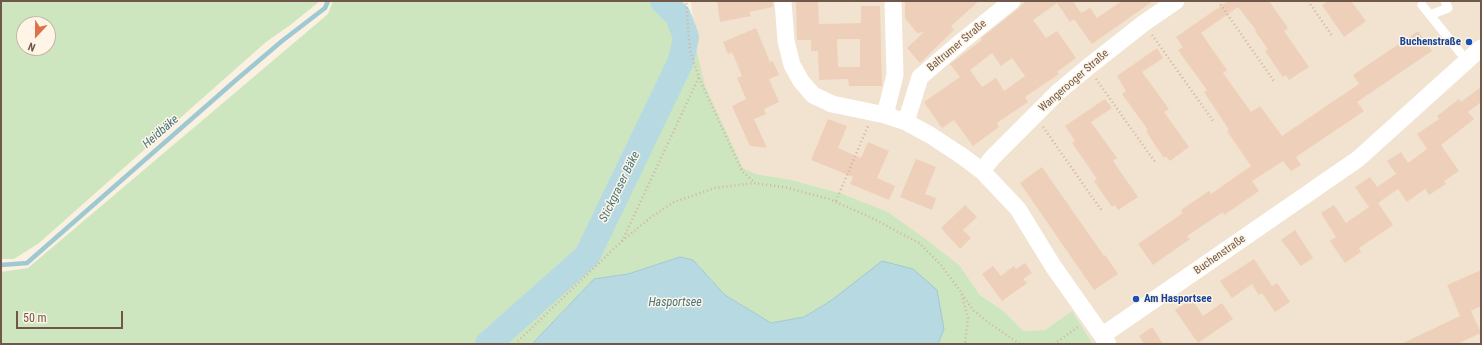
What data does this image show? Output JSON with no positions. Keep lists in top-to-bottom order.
{
  "streets": {
    "street": ["Baltrumer Straße", "Wangerooger Straße", "Buchenstraße"]
  },
  "water": ["Heidbäke", "Stickgraser Bäke", "Hasportsee"],
  "places": ["Buchenstraße", "Am Hasportsee"],
  "scale_bar": "50 m",
  "north": "bottom"
}
